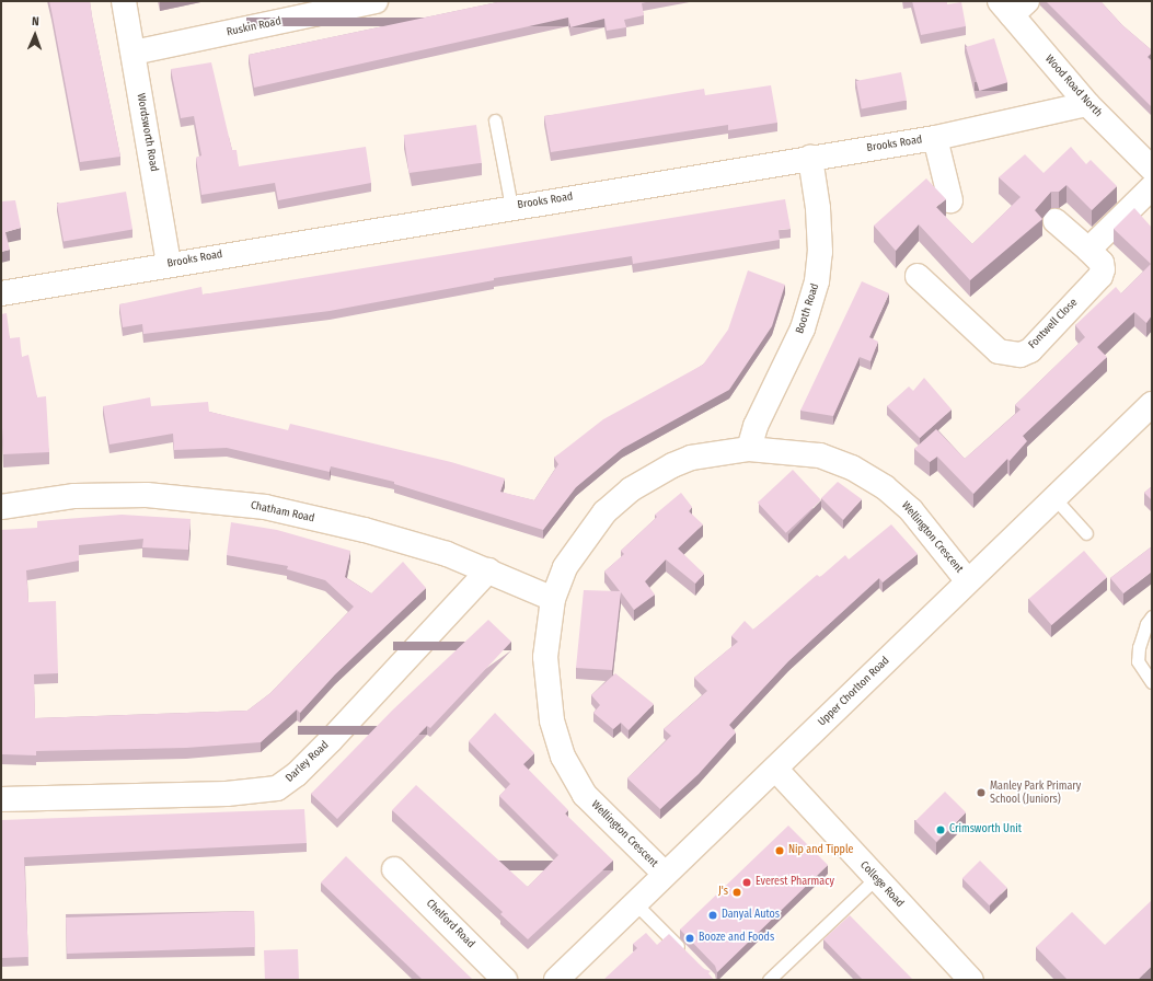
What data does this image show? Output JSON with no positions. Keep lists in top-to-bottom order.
{
  "streets": {
    "street": [
      "Ruskin Road",
      "Wood Road North",
      "Wordsworth Road",
      "Brooks Road",
      "Booth Road",
      "Fontwell Close",
      "Chatham Road",
      "Wellington Crescent",
      "Upper Chorlton Road",
      "Darley Road",
      "College Road",
      "Chelford Road"
    ]
  },
  "crossings": [
    ["Ruskin Road", "Wordsworth Road"],
    ["Wood Road North", "Brooks Road"],
    ["Wordsworth Road", "Brooks Road"],
    ["Brooks Road", "Booth Road"],
    ["Booth Road", "Wellington Crescent"],
    ["Chatham Road", "Wellington Crescent"],
    ["Chatham Road", "Darley Road"],
    ["Wellington Crescent", "Upper Chorlton Road"],
    ["Upper Chorlton Road", "College Road"]
  ],
  "places": [
    "Manley Park Primary School (Juniors)",
    "Crimsworth Unit",
    "Nip and Tipple",
    "Everest Pharmacy",
    "J's",
    "Danyal Autos",
    "Booze and Foods"
  ],
  "north": "top"
}
